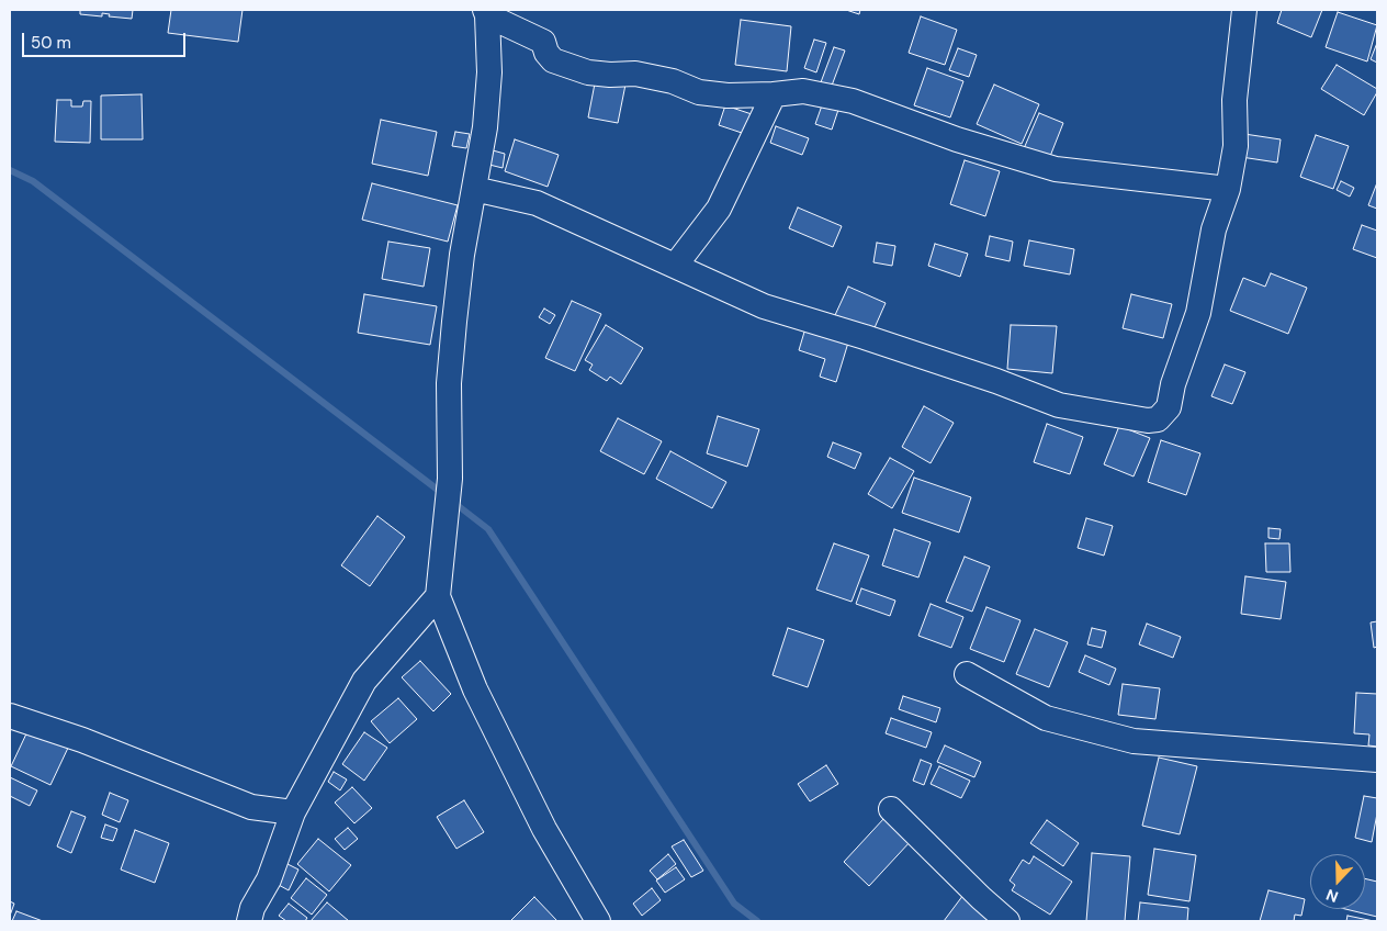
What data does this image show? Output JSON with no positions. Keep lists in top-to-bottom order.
{
  "scale_bar": "50 m",
  "north": "bottom"
}
